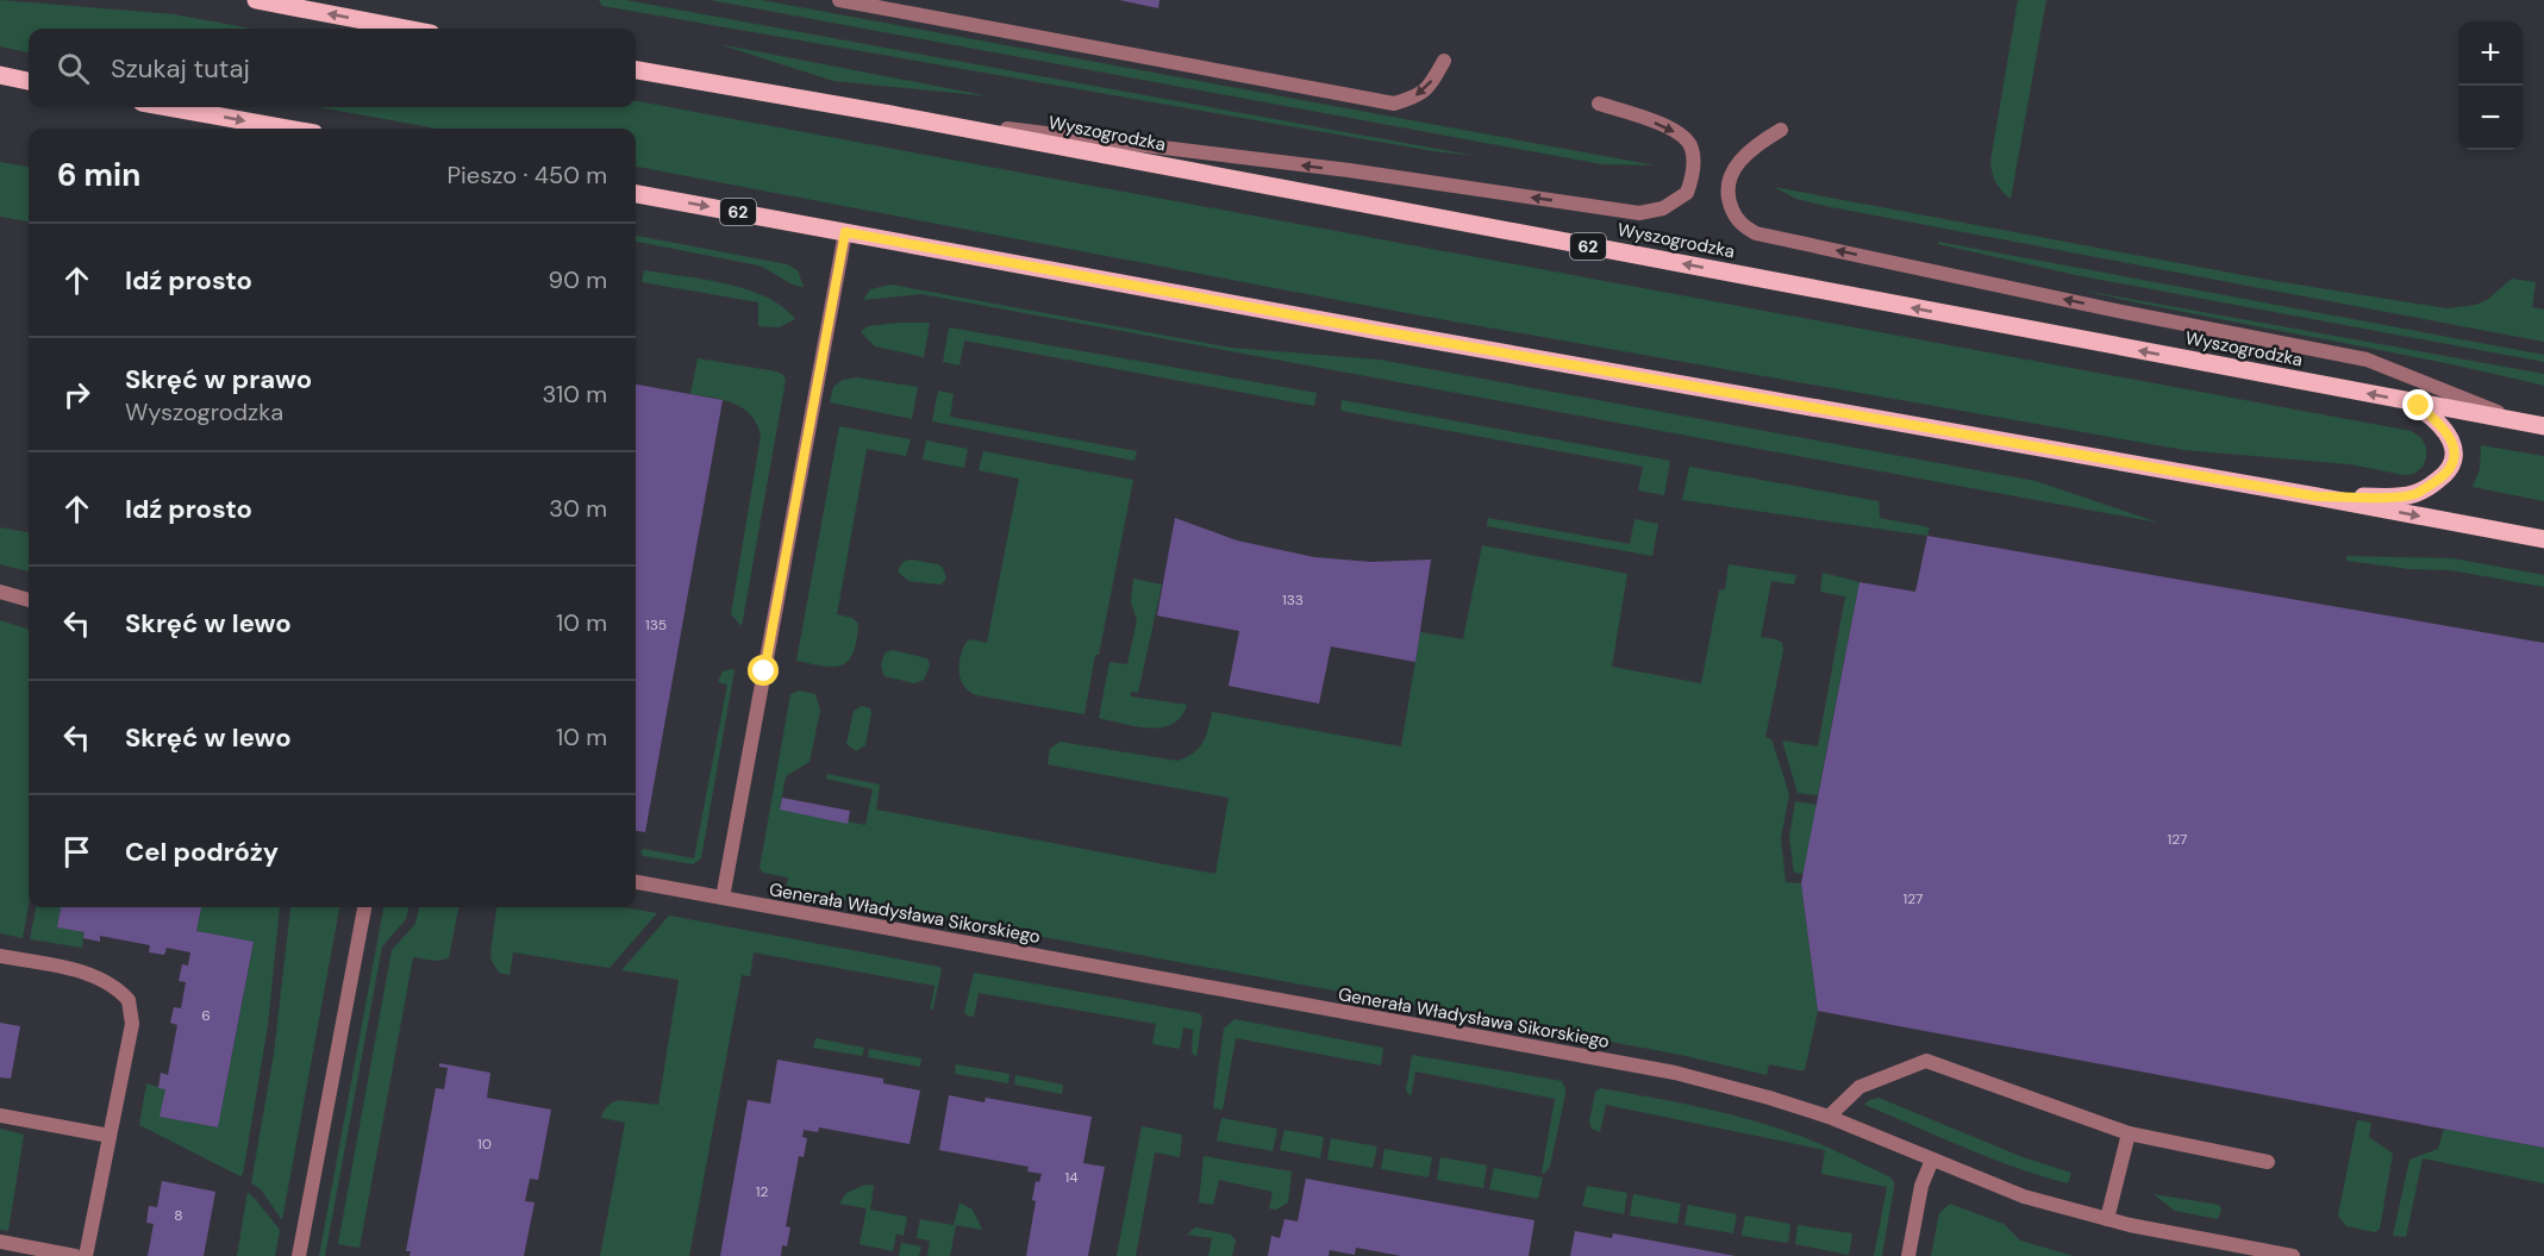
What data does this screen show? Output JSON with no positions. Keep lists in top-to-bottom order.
{
  "streets": {
    "main road": ["Wyszogrodzka", "62"],
    "street": ["Generała Władysława Sikorskiego"]
  },
  "house_numbers": [
    "133",
    "135",
    "127",
    "127",
    "6",
    "10",
    "14",
    "12",
    "8"
  ],
  "page": {
    "map_buttons": ["+", "−"],
    "search": "Szukaj tutaj",
    "heading": ["6 min", "Pieszo · 450 m"],
    "list": [
      ["Idź prosto", "90 m"],
      ["Skręć w prawo", "Wyszogrodzka", "310 m"],
      ["Idź prosto", "30 m"],
      ["Skręć w lewo", "10 m"],
      ["Skręć w lewo", "10 m"],
      "Cel podróży"
    ]
  }
}
